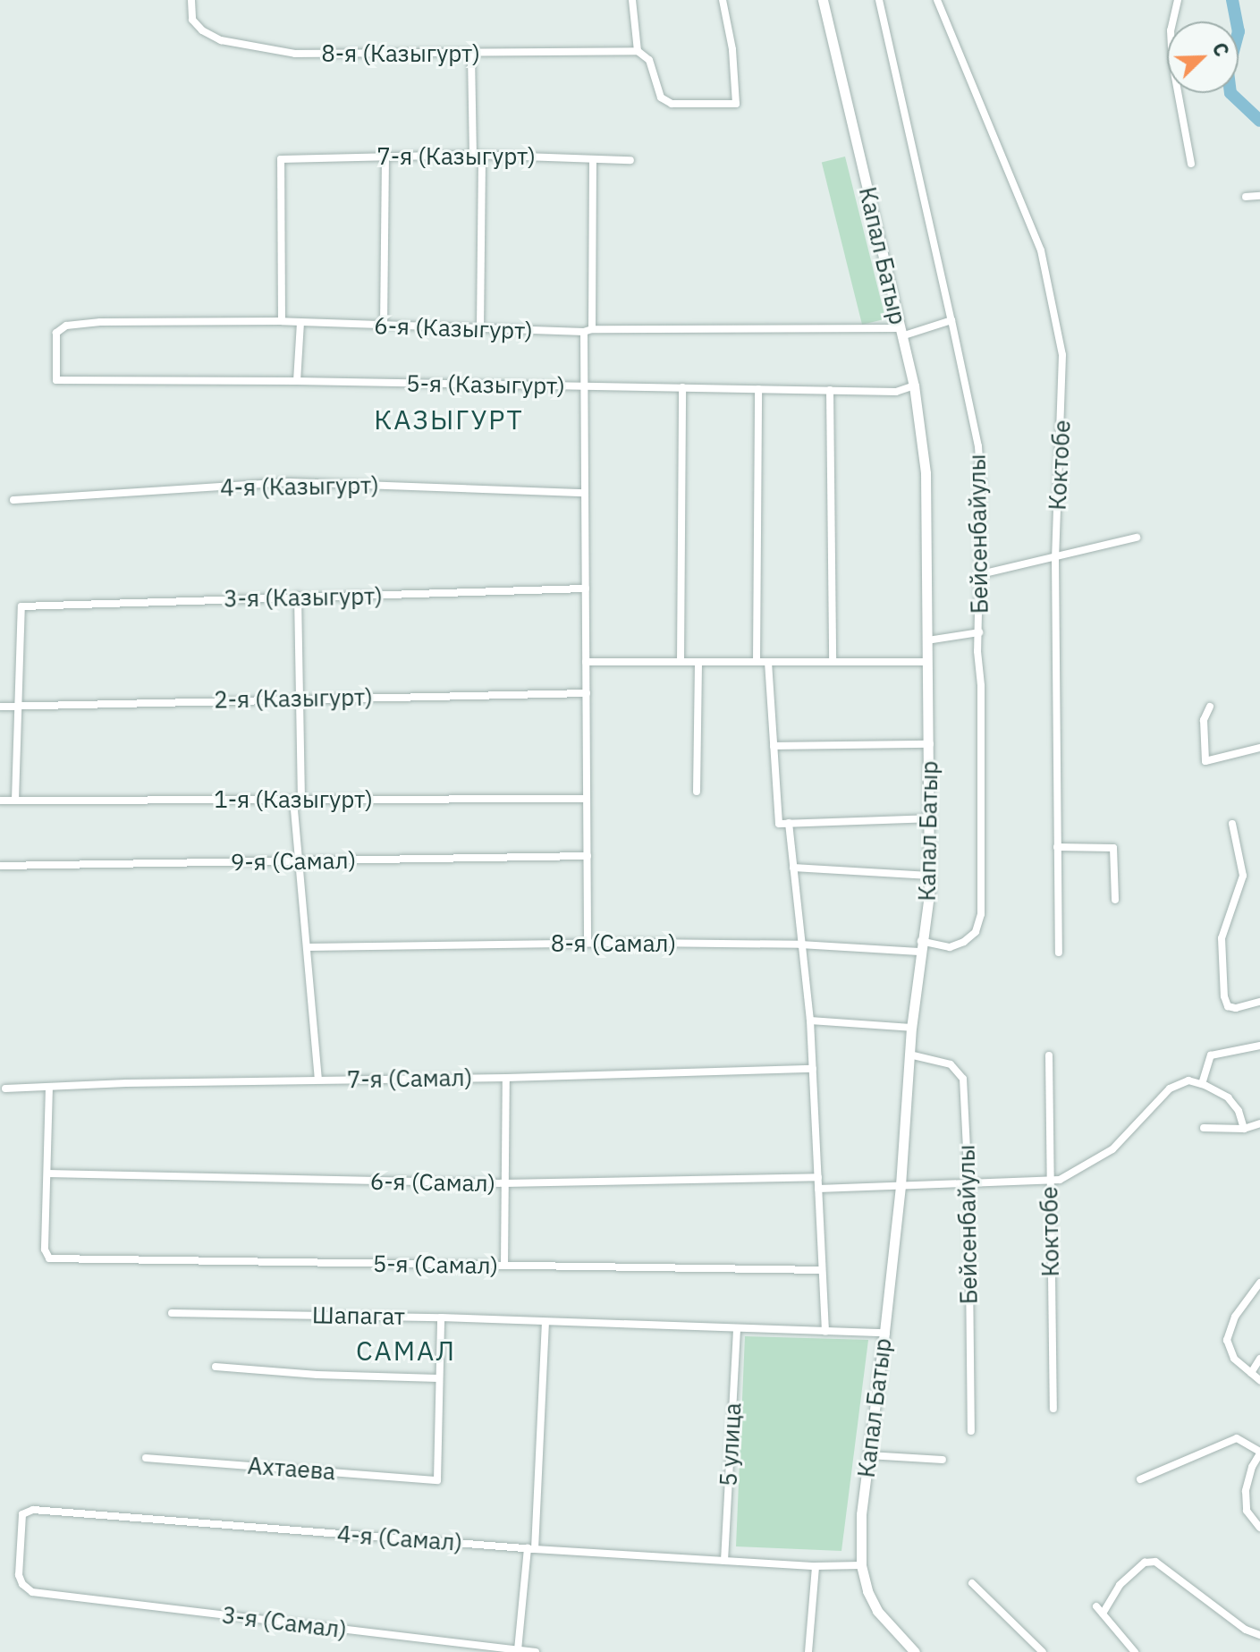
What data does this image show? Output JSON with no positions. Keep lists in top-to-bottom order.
{
  "streets": {
    "main road": ["Капал Батыр"],
    "street": [
      "8-я (Казыгурт)",
      "7-я (Казыгурт)",
      "6-я (Казыгурт)",
      "5-я (Казыгурт)",
      "Коктобе",
      "4-я (Казыгурт)",
      "Бейсенбайулы",
      "3-я (Казыгурт)",
      "2-я (Казыгурт)",
      "1-я (Казыгурт)",
      "9-я (Самал)",
      "8-я (Самал)",
      "7-я (Самал)",
      "6-я (Самал)",
      "5-я (Самал)",
      "Шапагат",
      "5 улица",
      "Ахтаева",
      "4-я (Самал)",
      "3-я (Самал)"
    ]
  },
  "crossings": [
    ["7-я (Казыгурт)", "6-я (Казыгурт)"],
    ["Капал Батыр", "6-я (Казыгурт)"],
    ["Капал Батыр", "5-я (Казыгурт)"],
    ["Капал Батыр", "Бейсенбайулы"],
    ["Капал Батыр", "8-я (Самал)"],
    ["Капал Батыр", "Шапагат"],
    ["Капал Батыр", "4-я (Самал)"],
    ["6-я (Казыгурт)", "5-я (Казыгурт)"],
    ["6-я (Казыгурт)", "Бейсенбайулы"],
    ["Бейсенбайулы", "8-я (Самал)"],
    ["3-я (Казыгурт)", "2-я (Казыгурт)"],
    ["6-я (Самал)", "5-я (Самал)"],
    ["Шапагат", "5 улица"],
    ["5 улица", "4-я (Самал)"],
    ["4-я (Самал)", "3-я (Самал)"]
  ],
  "districts": ["КАЗЫГУРТ", "САМАЛ"],
  "north": "top right"
}
